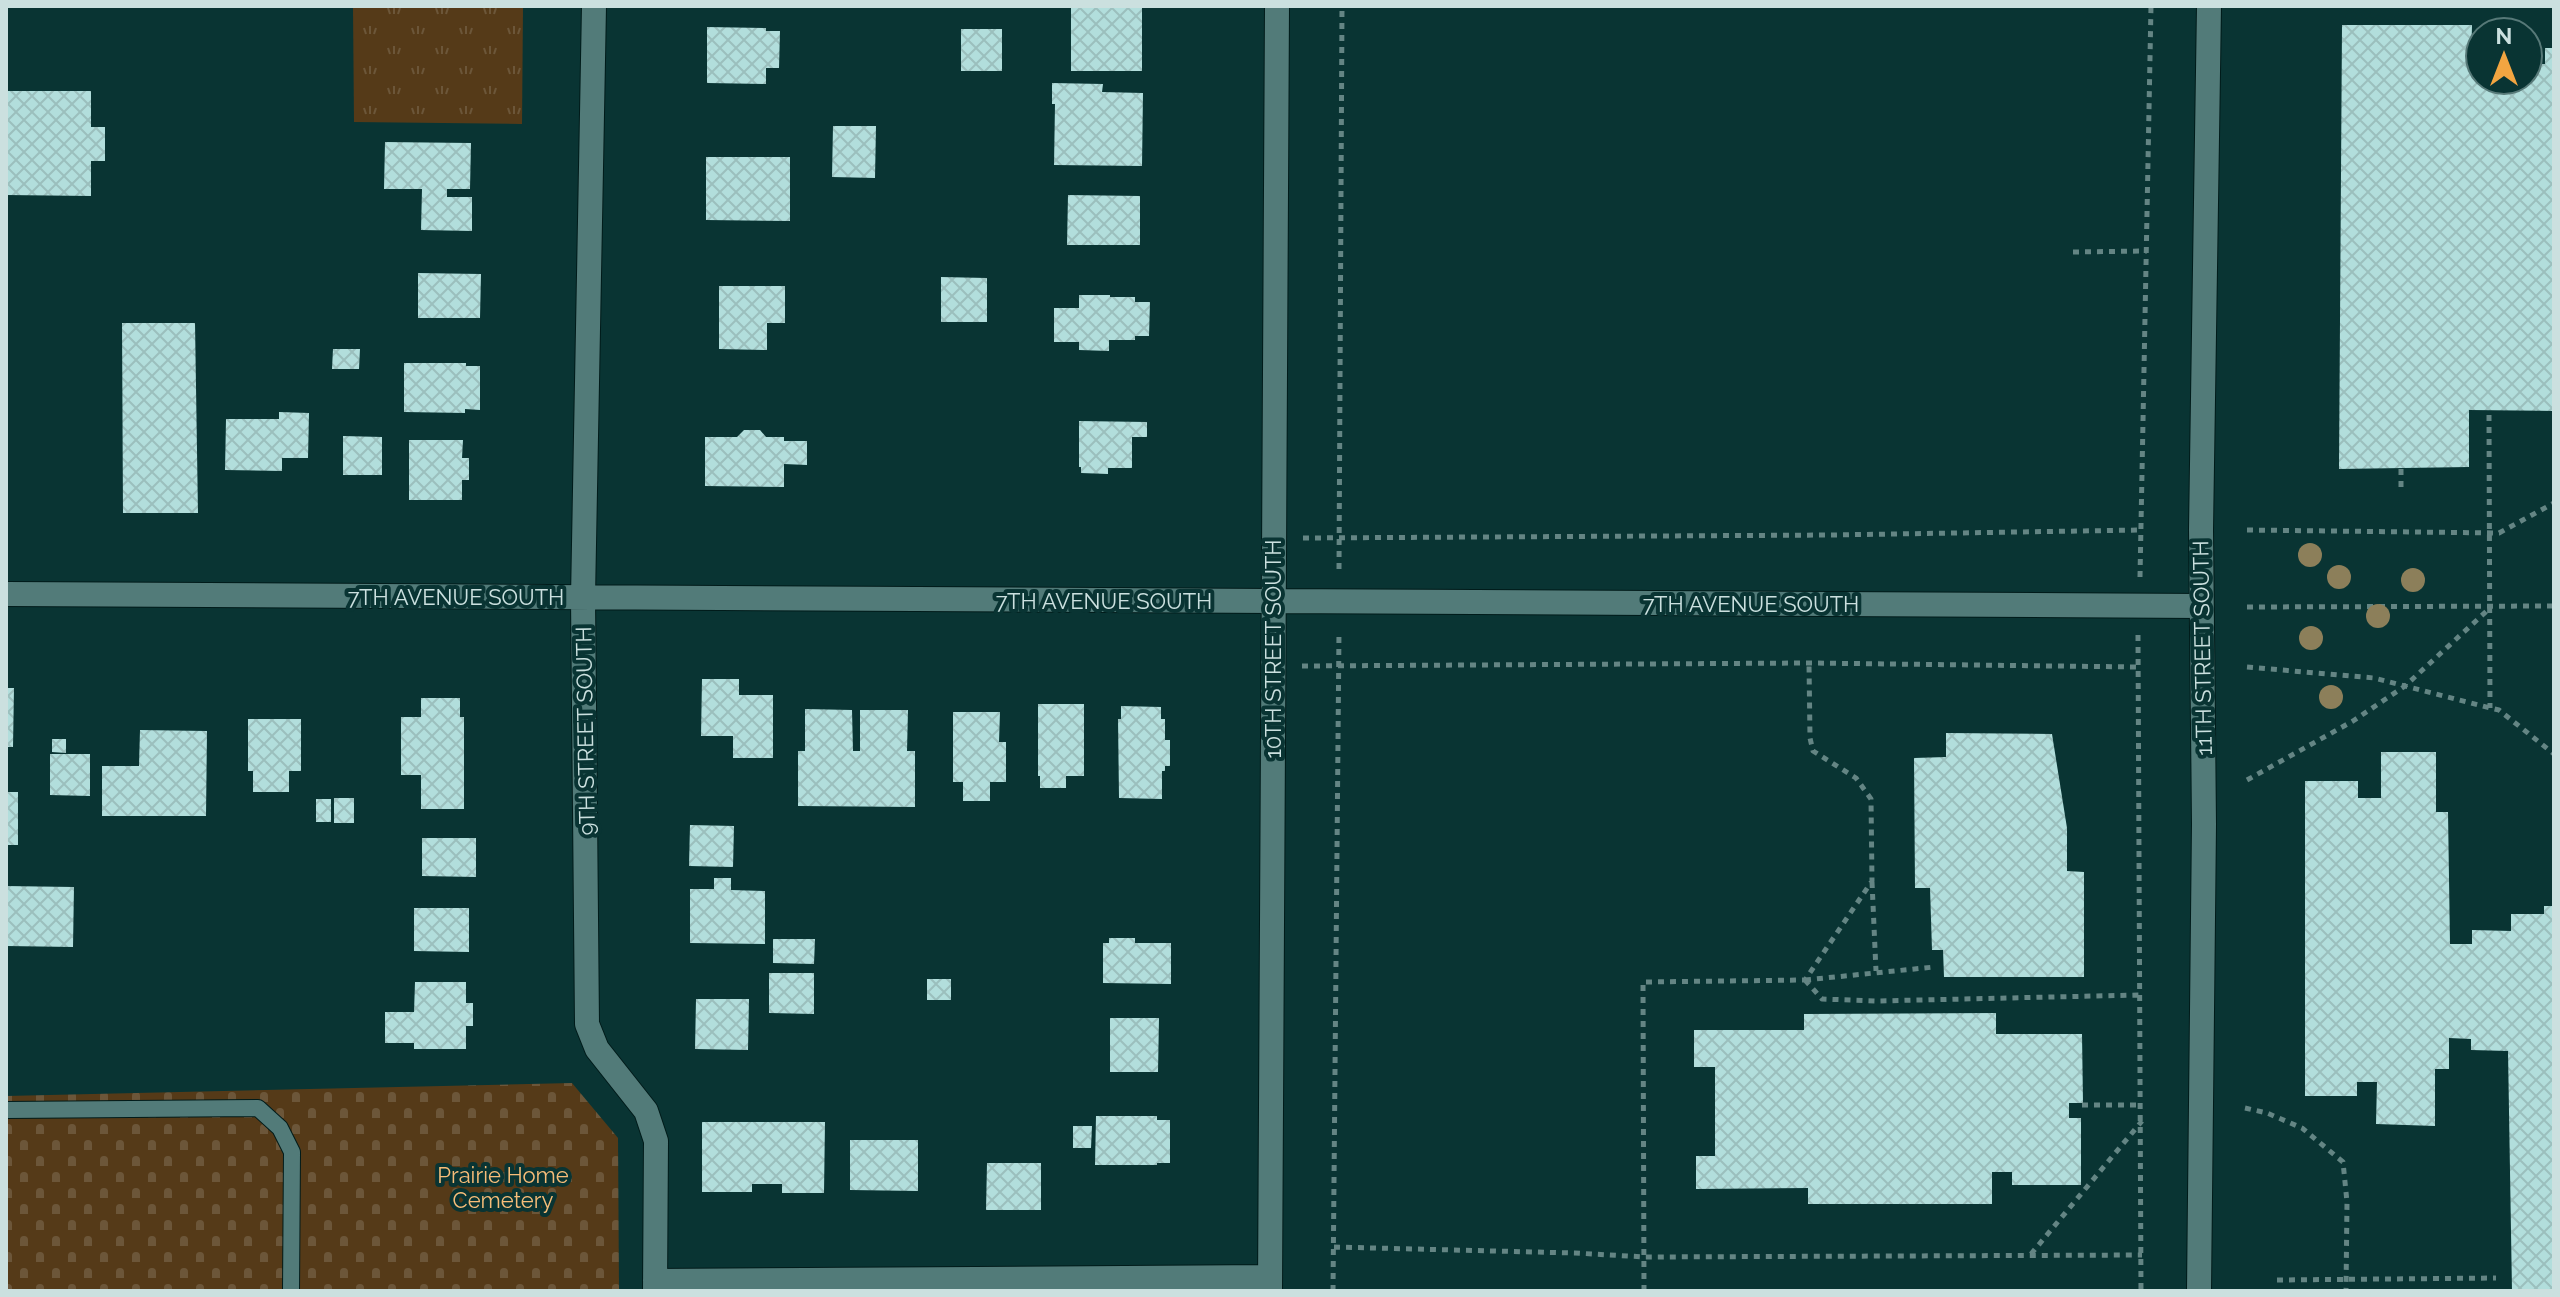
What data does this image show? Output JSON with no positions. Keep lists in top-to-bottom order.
{
  "streets": {
    "street": [
      "7TH AVENUE SOUTH",
      "11TH STREET SOUTH",
      "10TH STREET SOUTH",
      "9TH STREET SOUTH"
    ]
  },
  "crossings": [
    ["7TH AVENUE SOUTH", "11TH STREET SOUTH"],
    ["7TH AVENUE SOUTH", "10TH STREET SOUTH"],
    ["7TH AVENUE SOUTH", "9TH STREET SOUTH"]
  ],
  "parks": ["Prairie Home Cemetery"],
  "north": "top"
}
